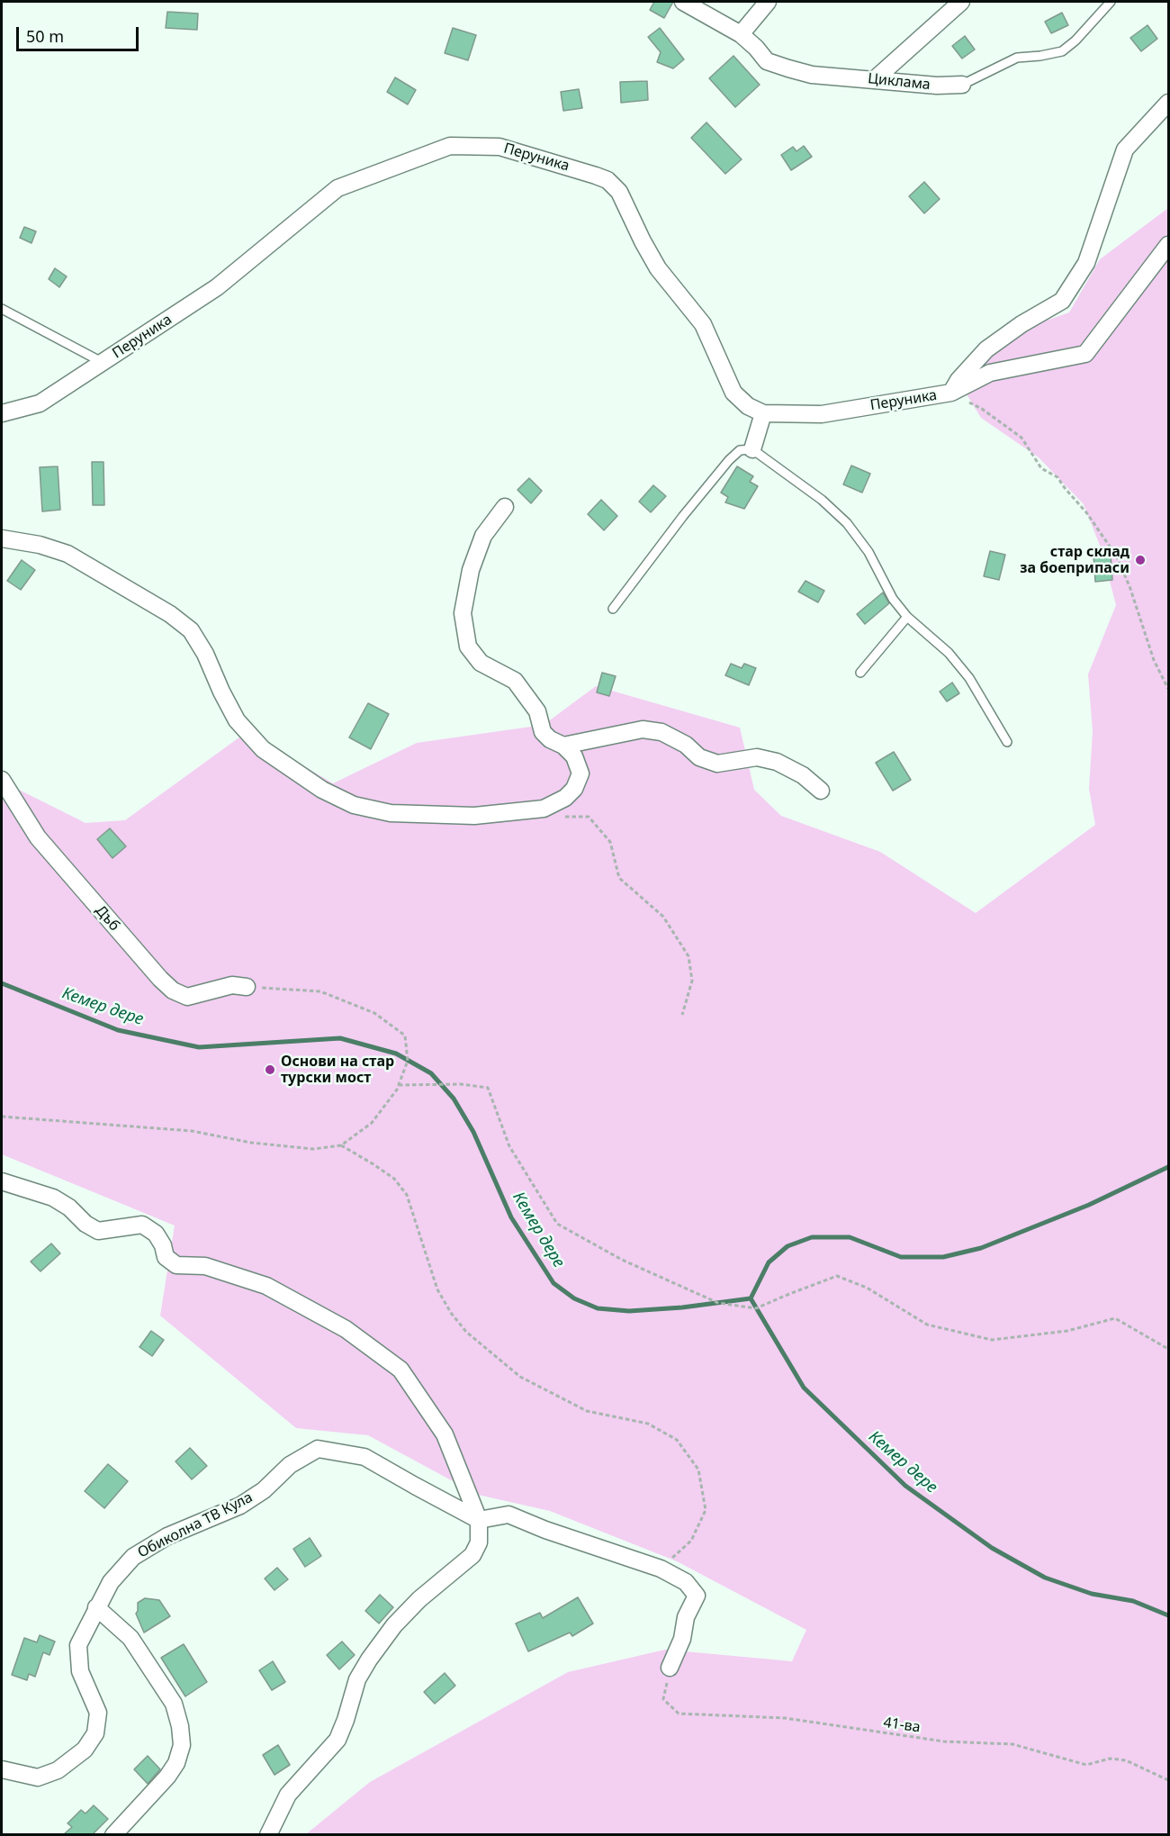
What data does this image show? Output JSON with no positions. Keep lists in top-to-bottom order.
{
  "streets": {
    "street": [
      "Циклама",
      "Перуника",
      "Дъб",
      "Обиколна ТВ Кула"
    ],
    "path": ["41-ва"]
  },
  "water": ["Кемер дере"],
  "places": ["стар склад за боеприпаси", "Основи на стар турски мост"],
  "scale_bar": "50 m"
}
